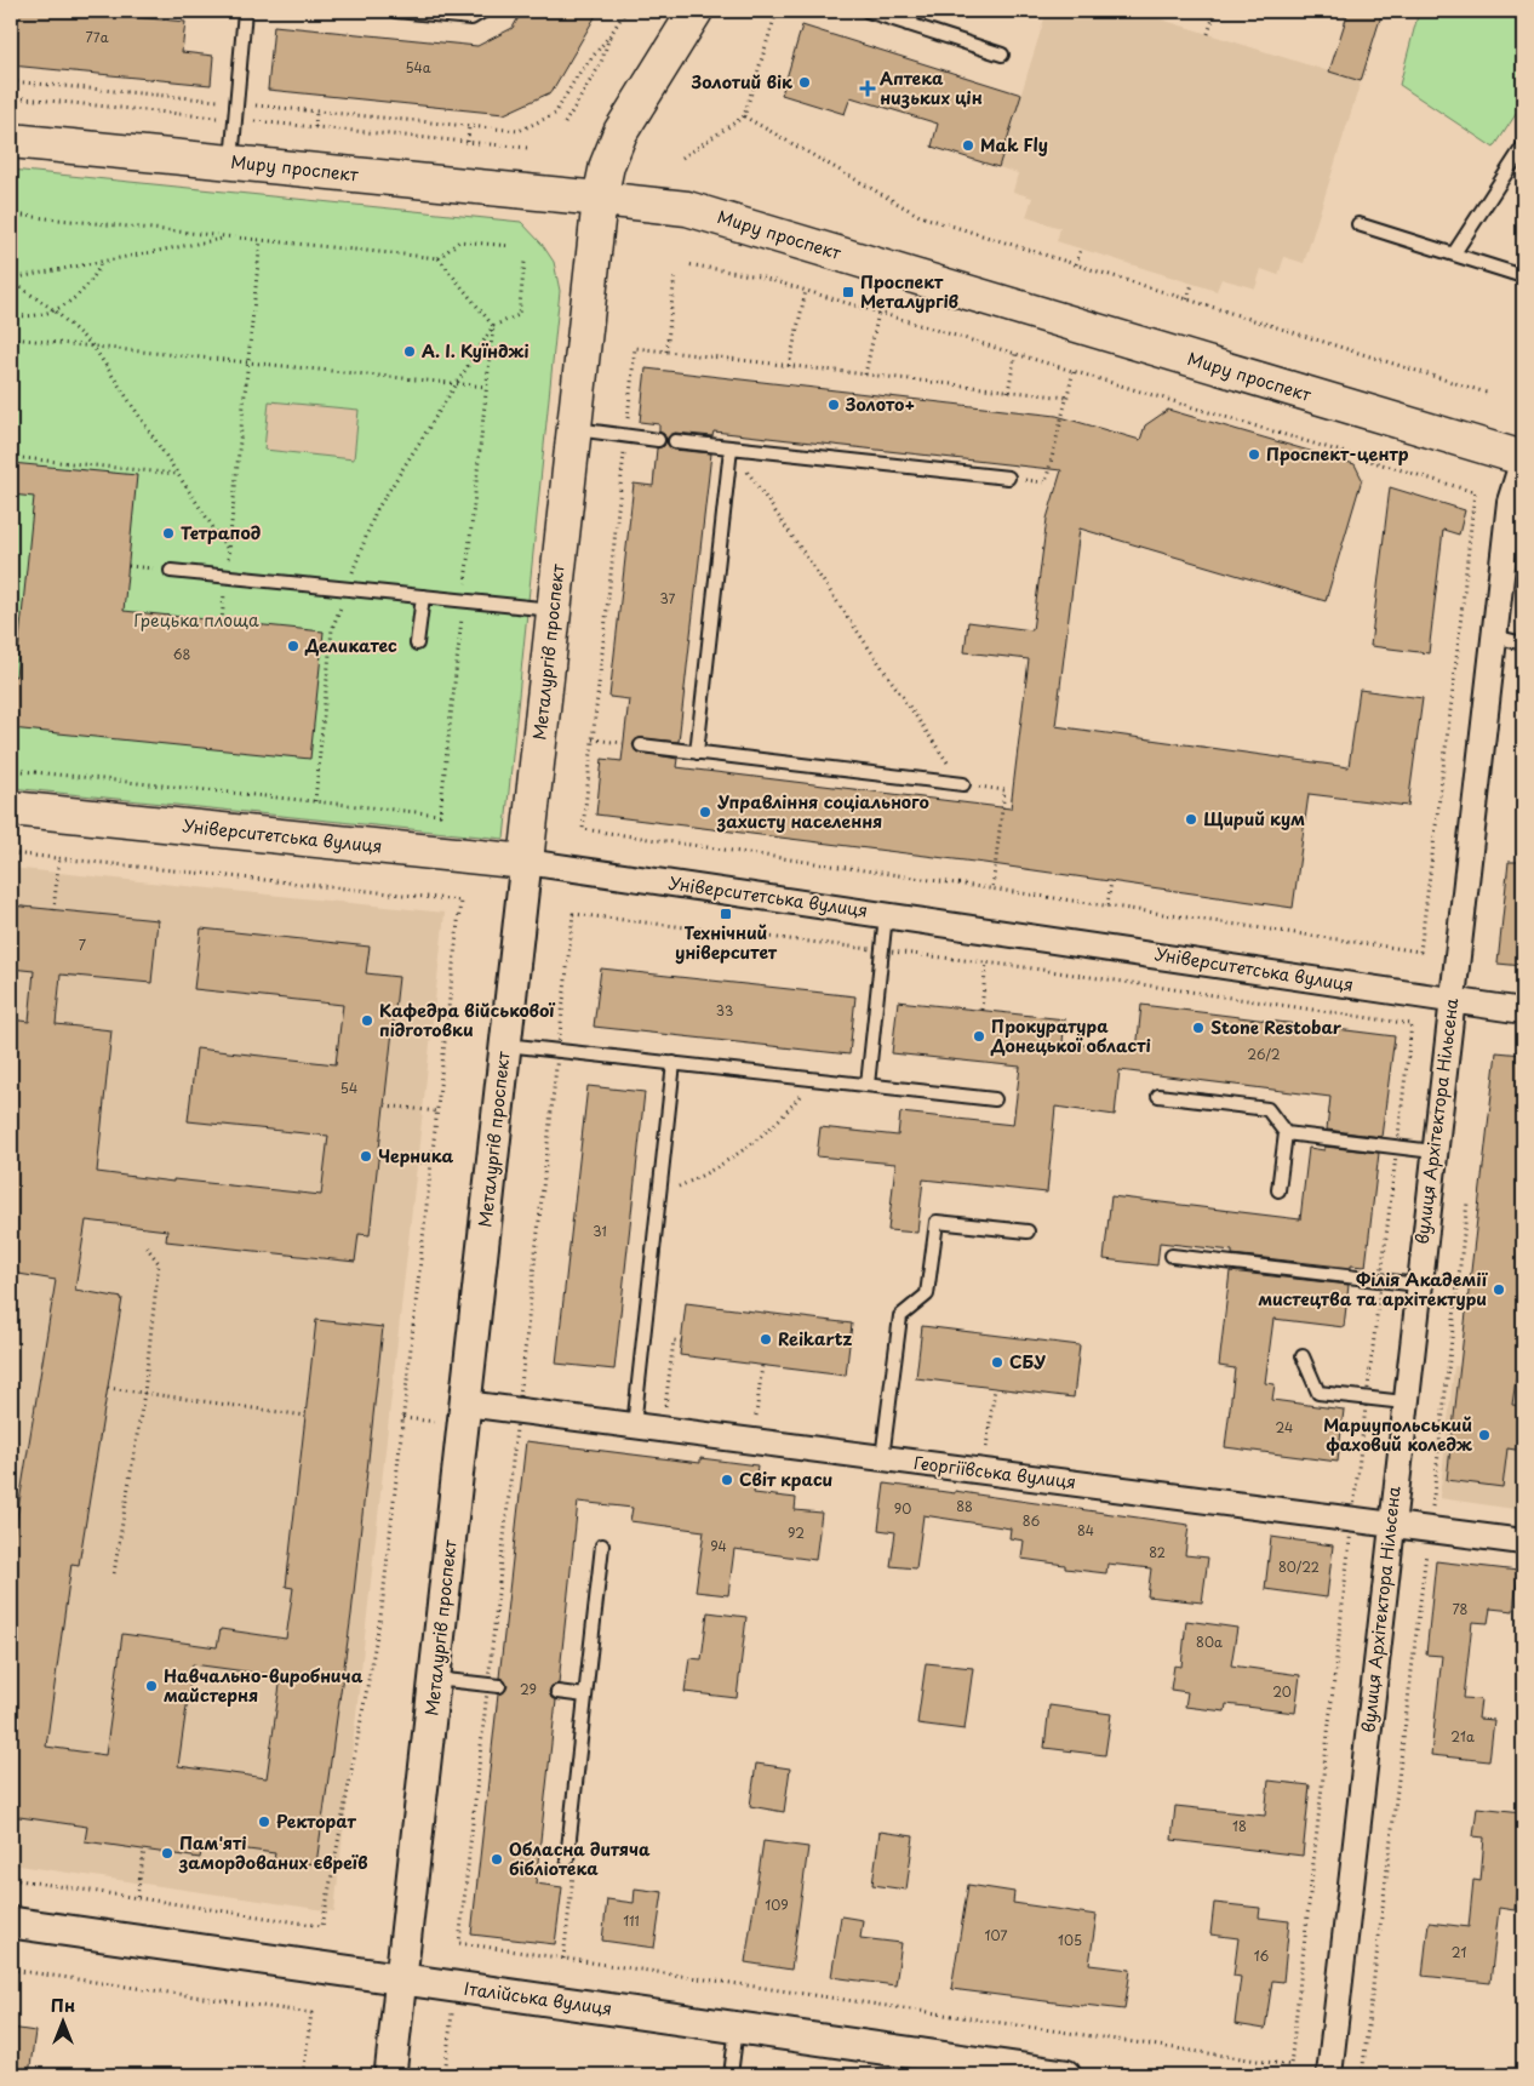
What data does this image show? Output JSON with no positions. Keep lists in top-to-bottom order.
{
  "streets": {
    "main road": ["Миру проспект", "Металургів проспект", "Університетська вулиця"],
    "street": ["вулиця Архітектора Нільсена", "Георгіївська вулиця", "Італійська вулиця"]
  },
  "crossings": [
    ["Миру проспект", "Металургів проспект"],
    ["Миру проспект", "вулиця Архітектора Нільсена"],
    ["Металургів проспект", "Університетська вулиця"],
    ["Металургів проспект", "Георгіївська вулиця"],
    ["Металургів проспект", "Італійська вулиця"],
    ["Університетська вулиця", "вулиця Архітектора Нільсена"],
    ["вулиця Архітектора Нільсена", "Георгіївська вулиця"]
  ],
  "parks": ["Грецька площа"],
  "places": {
    "other": [
      "Золотий вік",
      "Mak Fly",
      "А. І. Куїнджі",
      "Золото+",
      "Проспект-центр",
      "Тетрапод",
      "Деликатес",
      "Управління соціального захисту населення",
      "Щирий кум",
      "Кафедра військової підготовки",
      "Stone Restobar",
      "Прокуратура Донецької області",
      "Черника",
      "Філія Академії мистецтва та архітектури",
      "Reikartz",
      "СБУ",
      "Мариупольський фаховий коледж",
      "Свiт краси",
      "Навчально-виробнича майстерня",
      "Ректорат",
      "Пам'яті замордованих євреїв",
      "Обласна дитяча бібліотека"
    ],
    "health": ["Аптека низьких цін"],
    "transit": ["Проспект Металургів", "Технічний університет"]
  },
  "house_numbers": [
    "77а",
    "54а",
    "37",
    "68",
    "7",
    "33",
    "26/2",
    "54",
    "31",
    "24",
    "88",
    "90",
    "86",
    "84",
    "92",
    "94",
    "82",
    "80/22",
    "78",
    "80а",
    "29",
    "20",
    "21а",
    "18",
    "109",
    "111",
    "107",
    "105",
    "21",
    "16"
  ],
  "north": "top"
}
